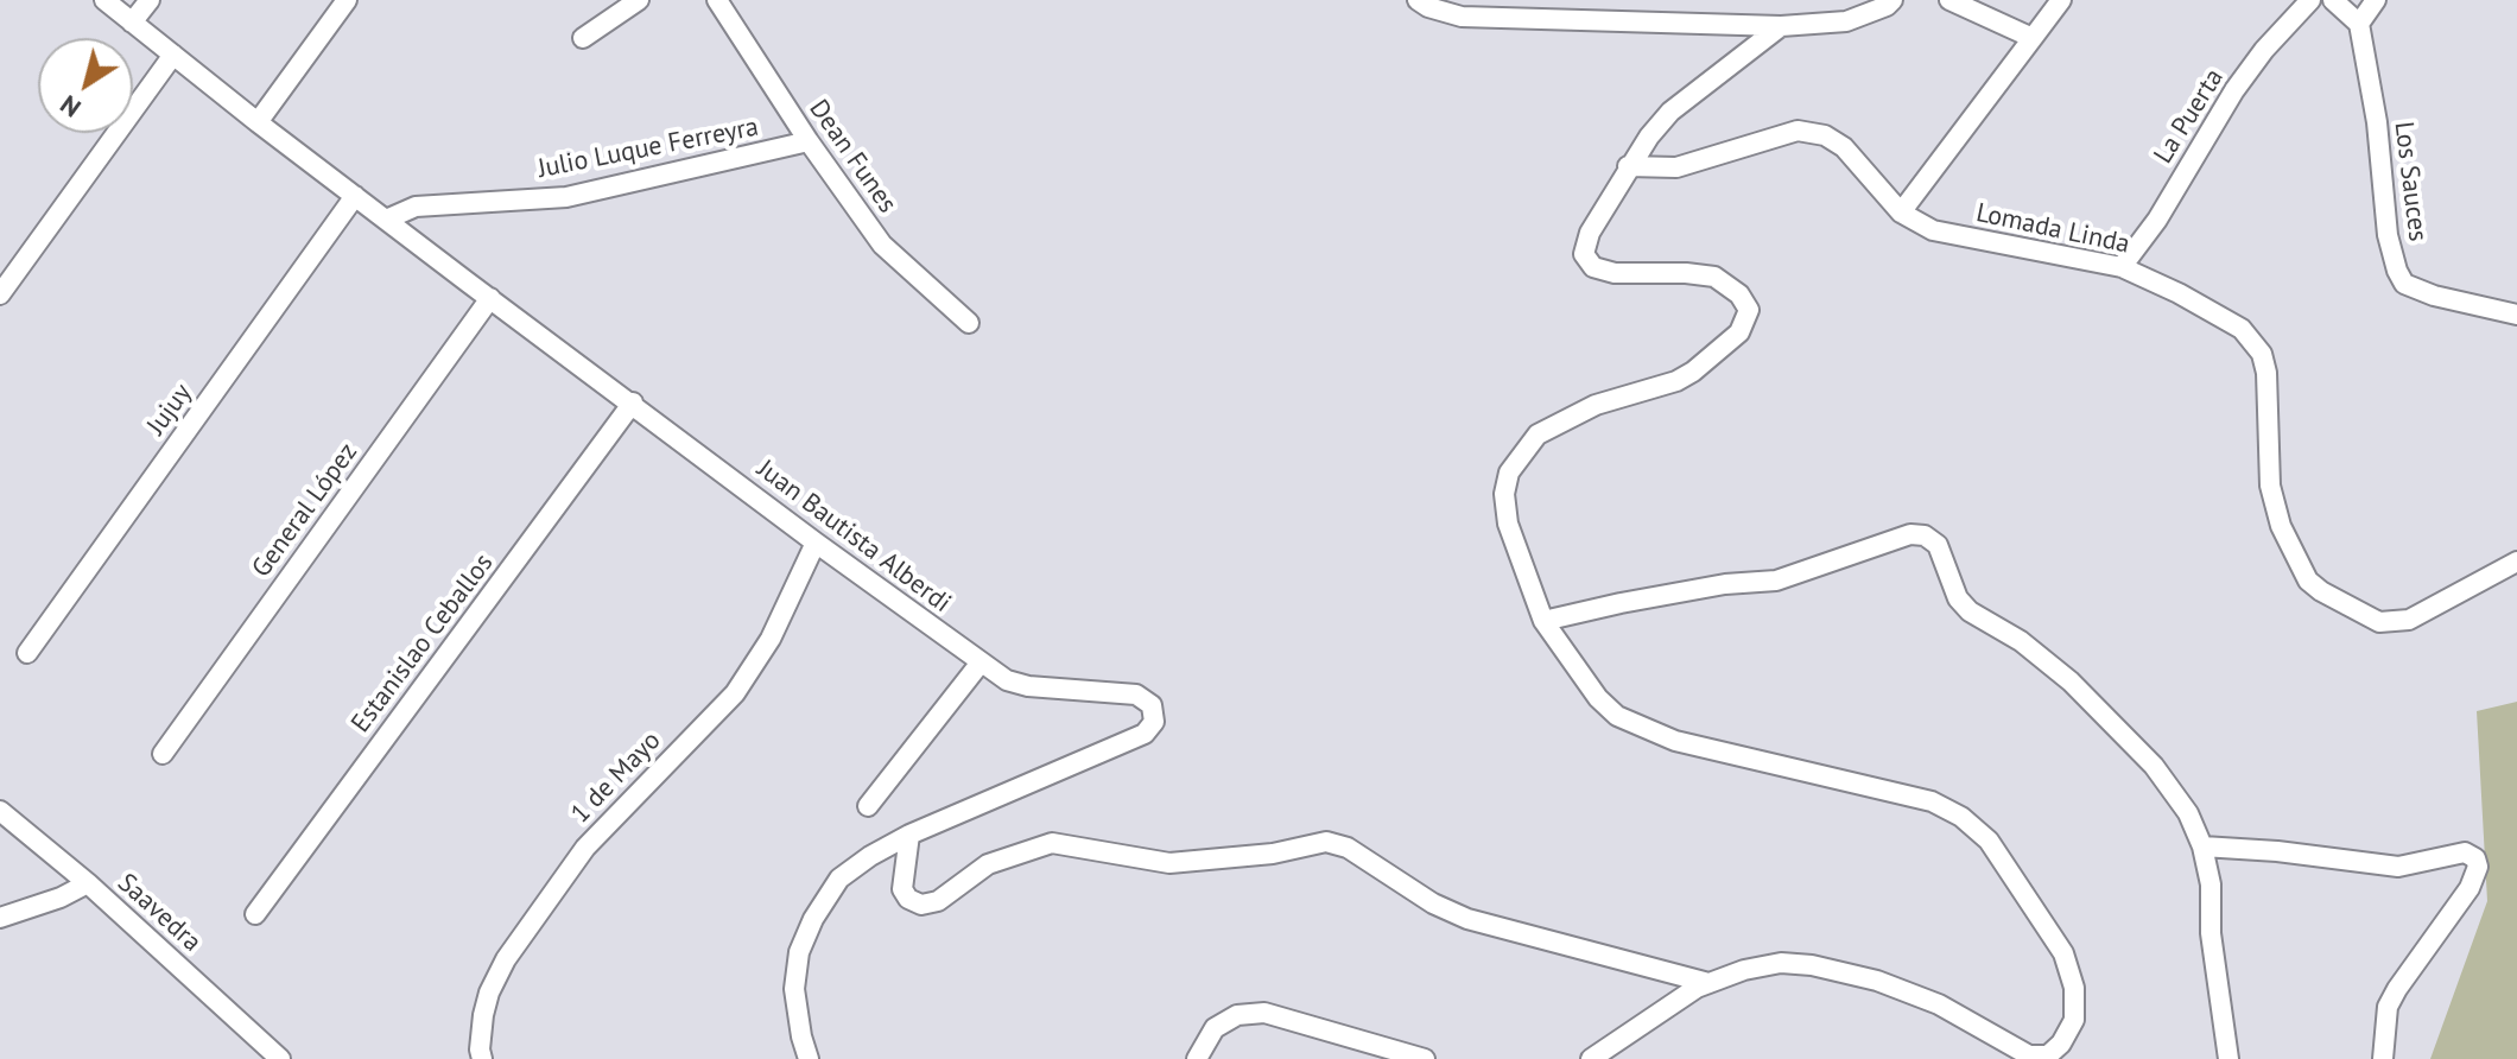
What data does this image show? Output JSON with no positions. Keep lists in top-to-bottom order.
{
  "streets": {
    "street": [
      "La Puerta",
      "Julio Luque Ferreyra",
      "Dean Funes",
      "Los Sauces",
      "Lomada Linda",
      "Jujuy",
      "General López",
      "Juan Bautista Alberdi",
      "Estanislao Ceballos",
      "1 de Mayo",
      "Saavedra"
    ]
  },
  "crossings": [
    ["La Puerta", "Lomada Linda"],
    ["Julio Luque Ferreyra", "Dean Funes"],
    ["Julio Luque Ferreyra", "Juan Bautista Alberdi"],
    ["Jujuy", "Juan Bautista Alberdi"],
    ["General López", "Juan Bautista Alberdi"],
    ["Juan Bautista Alberdi", "Estanislao Ceballos"],
    ["Juan Bautista Alberdi", "1 de Mayo"]
  ],
  "north": "bottom left"
}
